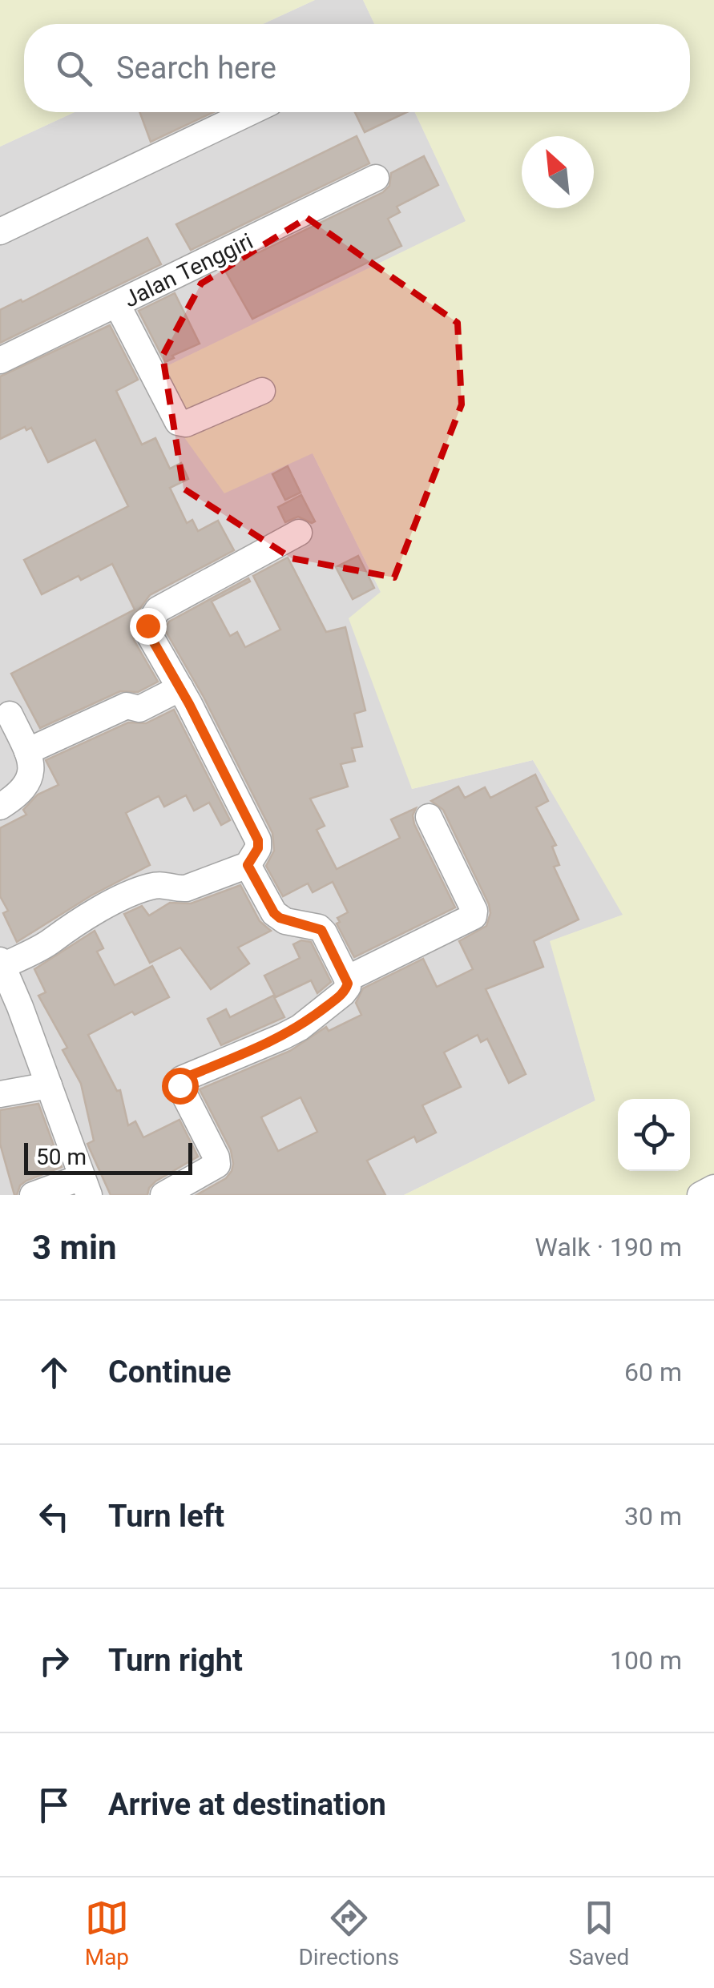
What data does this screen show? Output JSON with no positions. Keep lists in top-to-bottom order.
{
  "streets": {
    "street": ["Jalan Tenggiri"]
  },
  "scale_bar": "50 m",
  "north": "top left",
  "page": {
    "search": "Search here",
    "scale": "50 m",
    "heading": ["3 min", "Walk · 190 m"],
    "list": [
      ["Continue", "60 m"],
      ["Turn left", "30 m"],
      ["Turn right", "100 m"],
      "Arrive at destination"
    ],
    "nav": ["Map", "Directions", "Saved"]
  }
}
